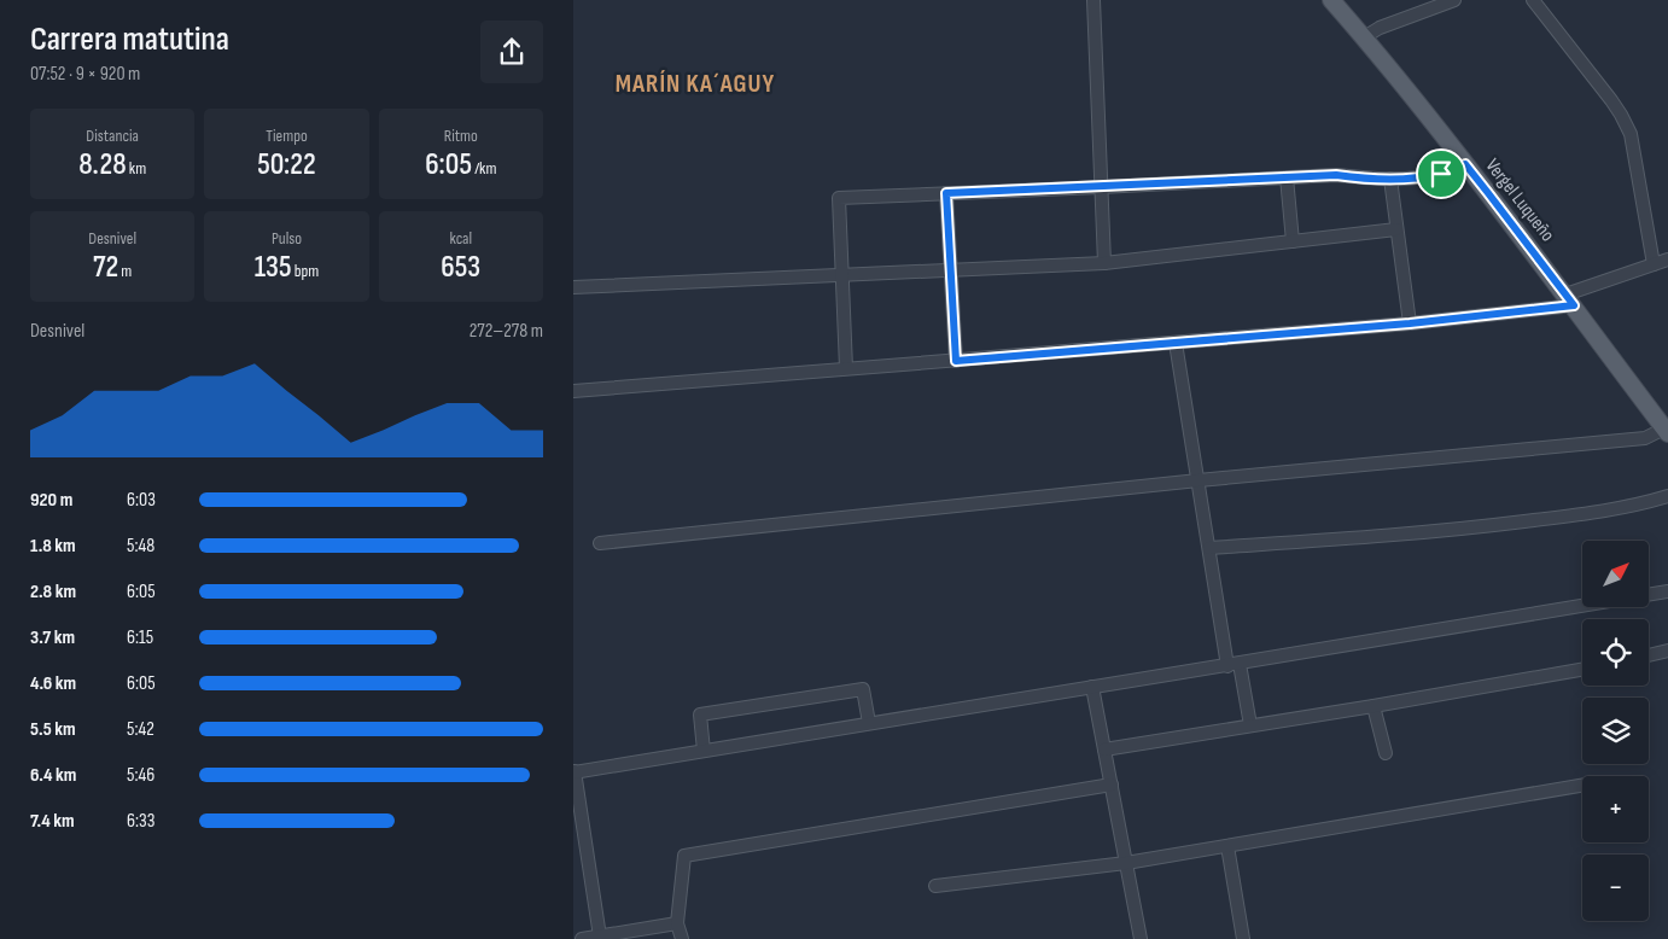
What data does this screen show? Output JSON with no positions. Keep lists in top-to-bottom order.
{
  "streets": {
    "main road": ["Vergel Luqueño"]
  },
  "districts": ["MARÍN KA´AGUY"],
  "north": "top right",
  "page": {
    "heading": ["Carrera matutina", "07:52 · 9 × 920 m"],
    "stats": [
      ["Distancia", "8.28 km"],
      ["Tiempo", "50:22"],
      ["Ritmo", "6:05 /km"],
      ["Desnivel", "72 m"],
      ["Pulso", "135 bpm"],
      ["kcal", "653"]
    ],
    "chart": ["Desnivel", "272–278 m"],
    "list": [
      {
        "name": "920 m",
        "note": "6:03"
      },
      {
        "name": "1.8 km",
        "note": "5:48"
      },
      {
        "name": "2.8 km",
        "note": "6:05"
      },
      {
        "name": "3.7 km",
        "note": "6:15"
      },
      {
        "name": "4.6 km",
        "note": "6:05"
      },
      {
        "name": "5.5 km",
        "note": "5:42"
      },
      {
        "name": "6.4 km",
        "note": "5:46"
      },
      {
        "name": "7.4 km",
        "note": "6:33"
      }
    ],
    "map_buttons": ["+", "−"]
  }
}
